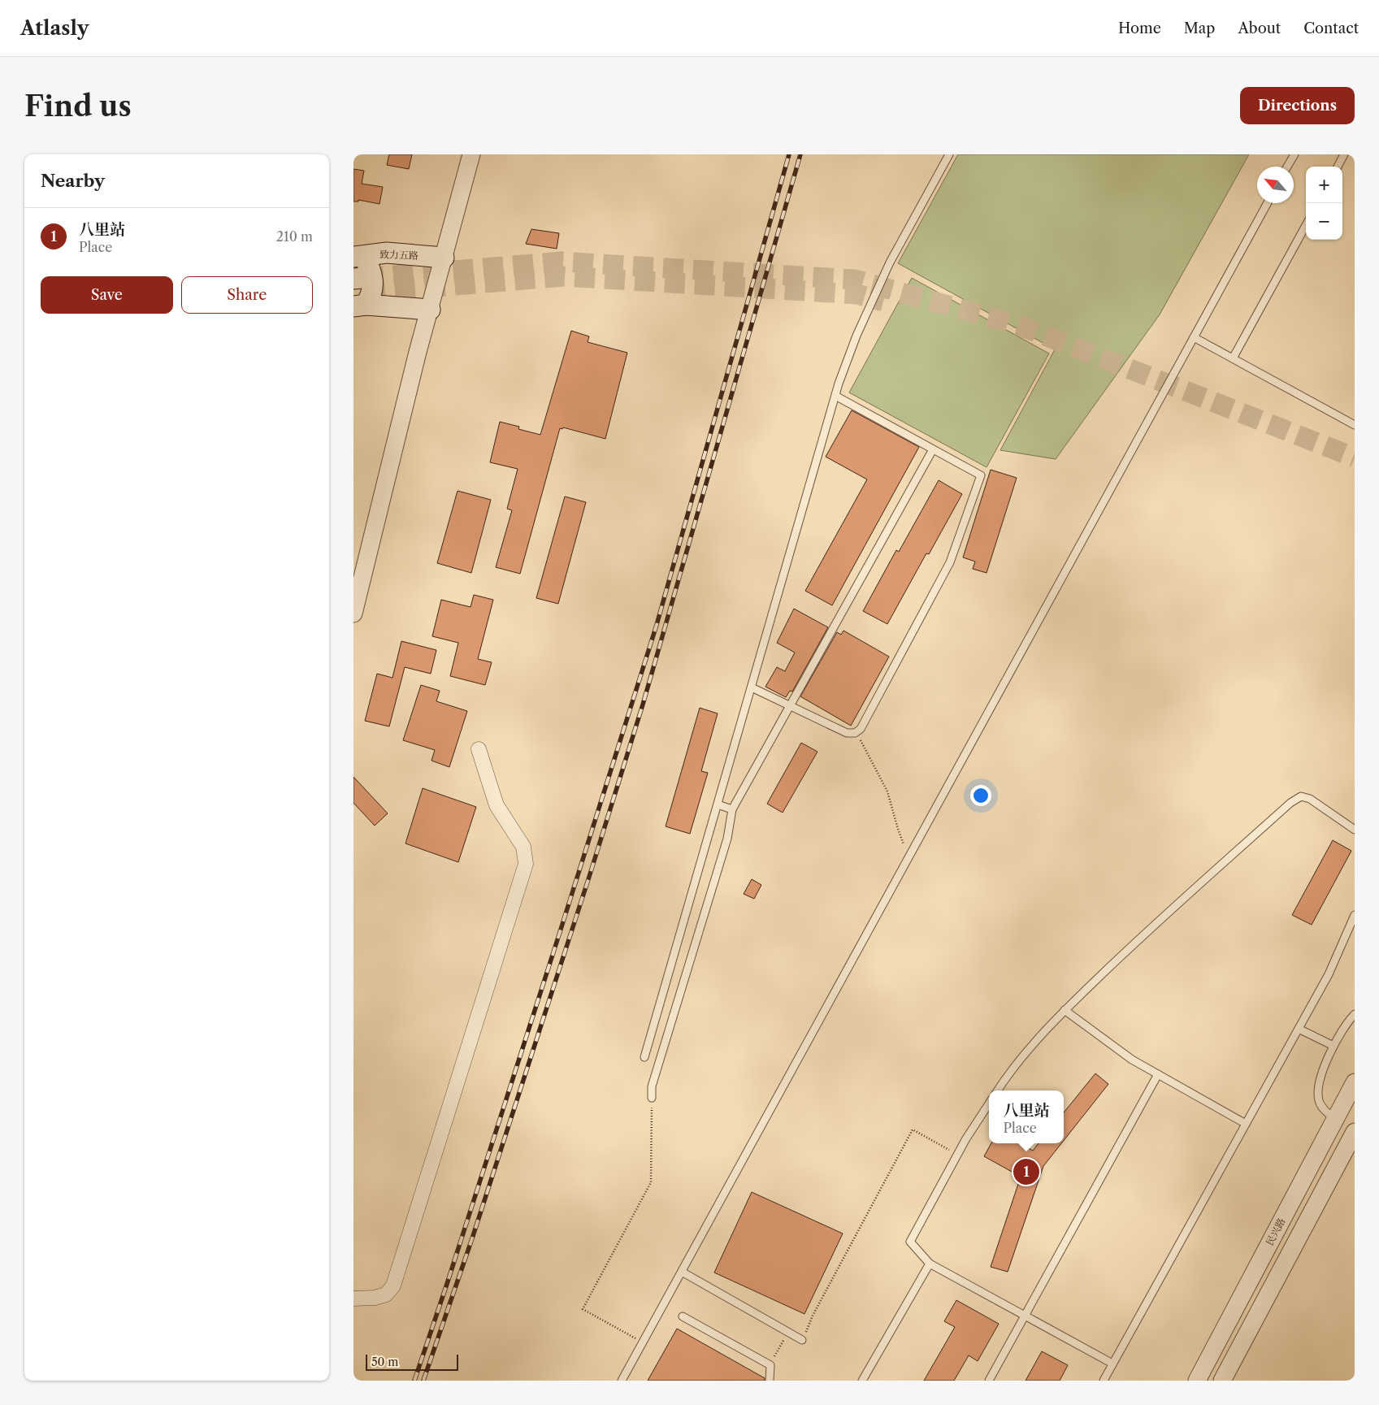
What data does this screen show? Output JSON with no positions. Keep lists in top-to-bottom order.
{
  "streets": {
    "main road": ["致力五路"],
    "street": ["民兴路"]
  },
  "scale_bar": "50 m",
  "north": "top left",
  "page": {
    "header": "Atlasly",
    "nav": [
      "Home",
      "Map",
      "About",
      "Contact"
    ],
    "buttons": [
      "Directions",
      ["Save", "Share"]
    ],
    "title": "Find us",
    "heading": "Nearby",
    "map_buttons": ["+", "−"],
    "list": [
      {
        "mark": "1",
        "name": "八里站",
        "note": "Place",
        "value": "210 m"
      }
    ],
    "popup": ["八里站", "Place"],
    "pins": "1",
    "scale": "50 m"
  }
}
